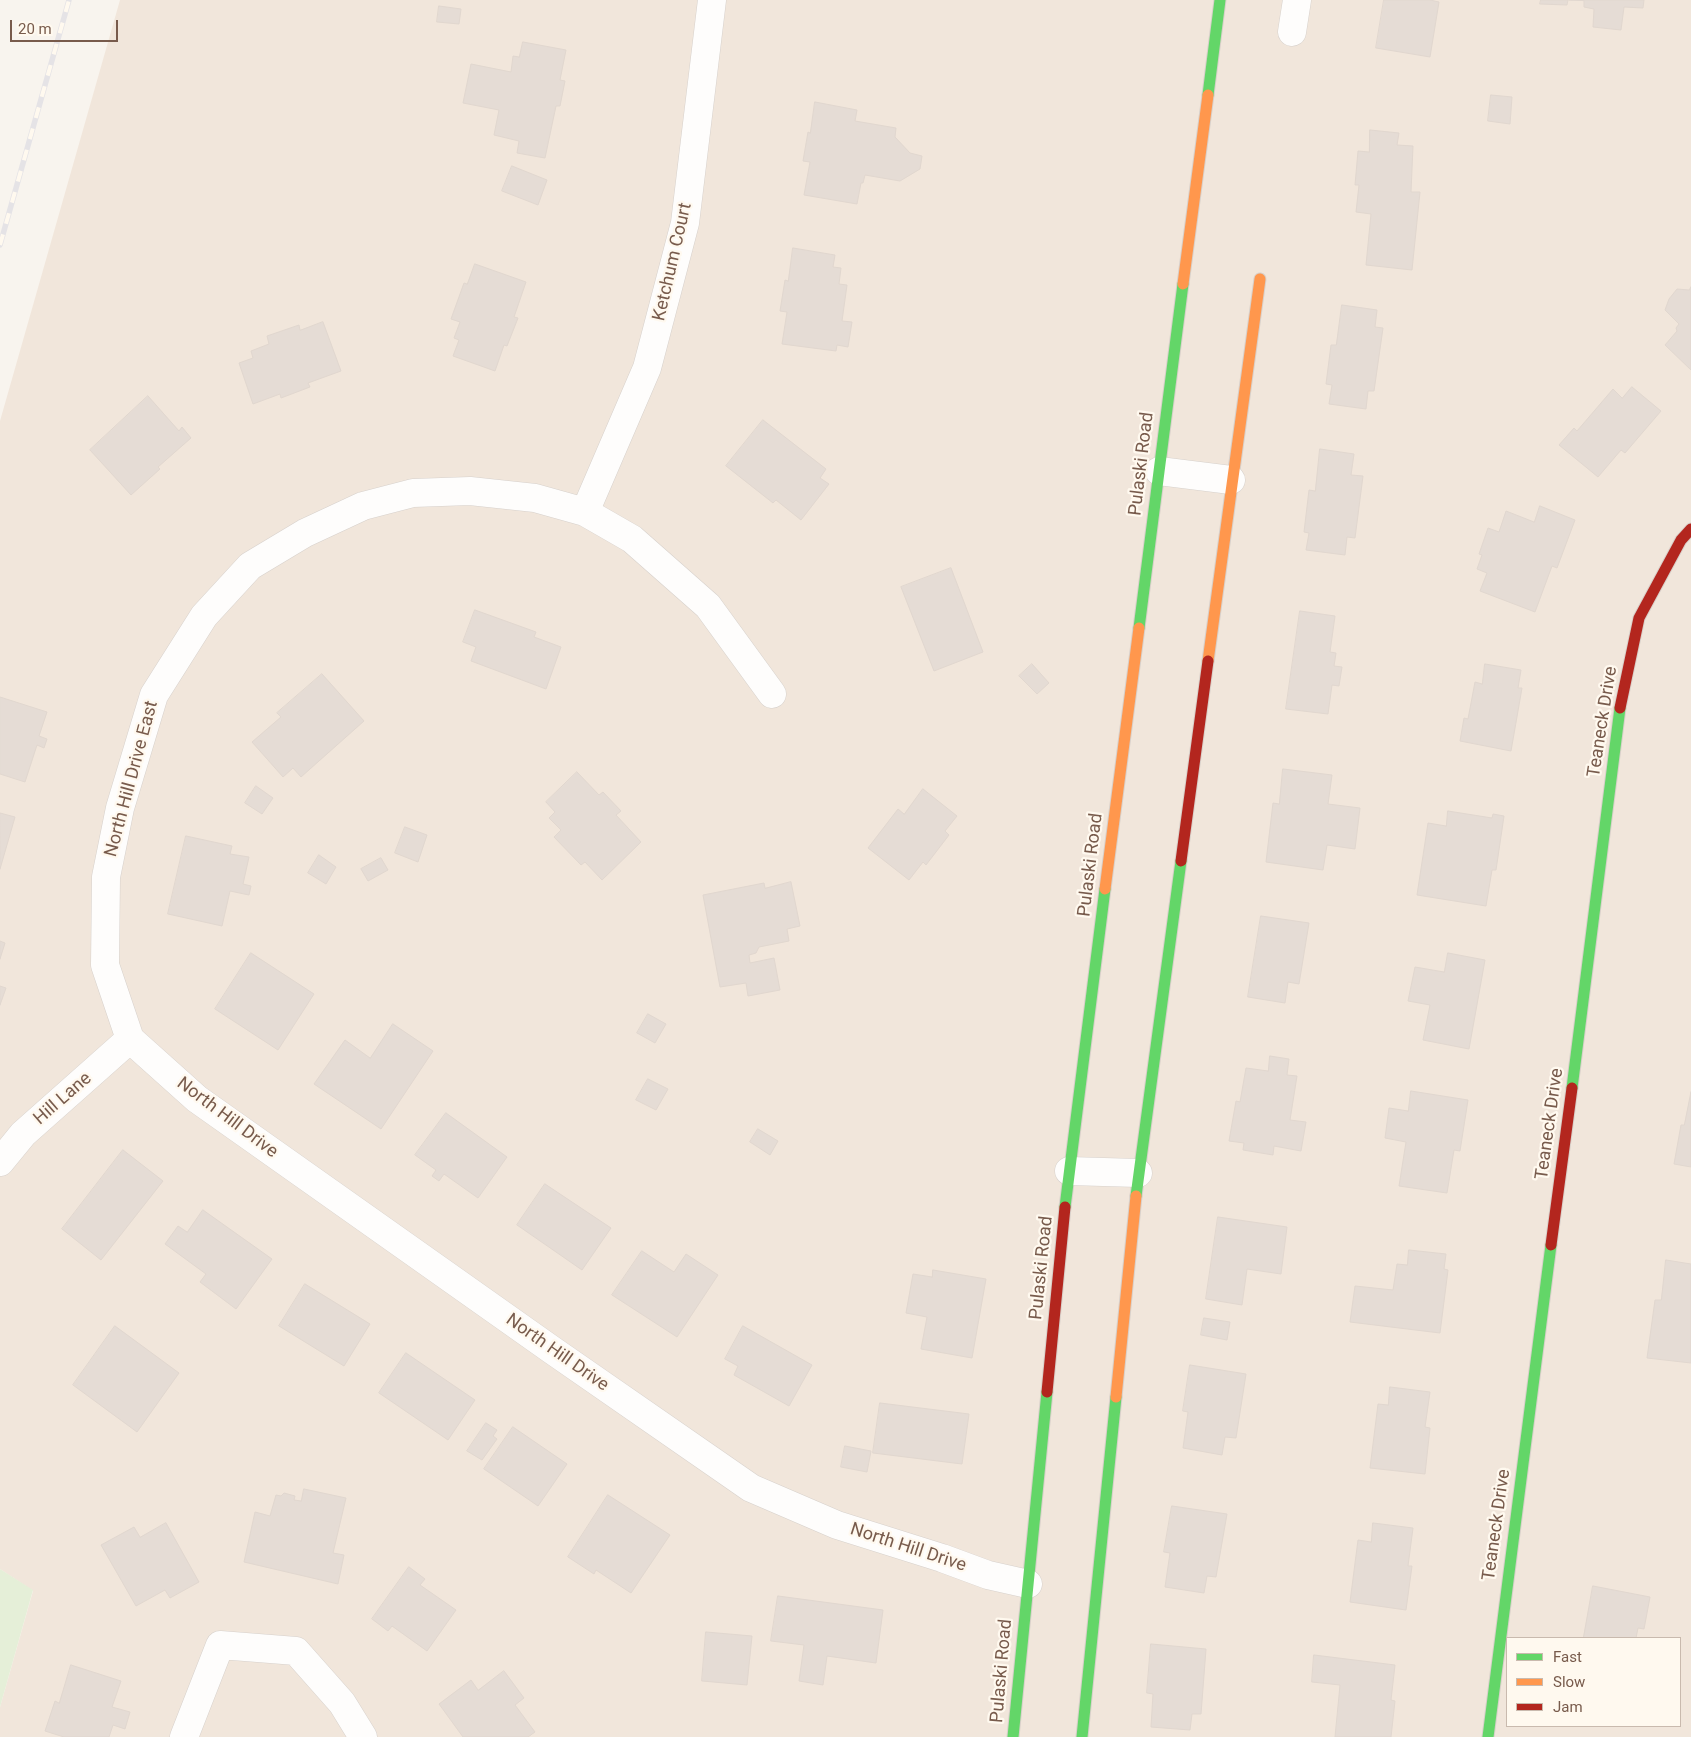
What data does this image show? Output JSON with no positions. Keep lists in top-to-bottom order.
{
  "streets": {
    "street": [
      "Ketchum Court",
      "Pulaski Road",
      "Teaneck Drive",
      "North Hill Drive East",
      "Hill Lane",
      "North Hill Drive"
    ]
  },
  "crossings": [
    ["Ketchum Court", "North Hill Drive East"],
    ["Pulaski Road", "North Hill Drive"],
    ["North Hill Drive East", "Hill Lane"],
    ["North Hill Drive East", "North Hill Drive"],
    ["Hill Lane", "North Hill Drive"]
  ],
  "legend": ["Fast", "Slow", "Jam"],
  "scale_bar": "20 m"
}
